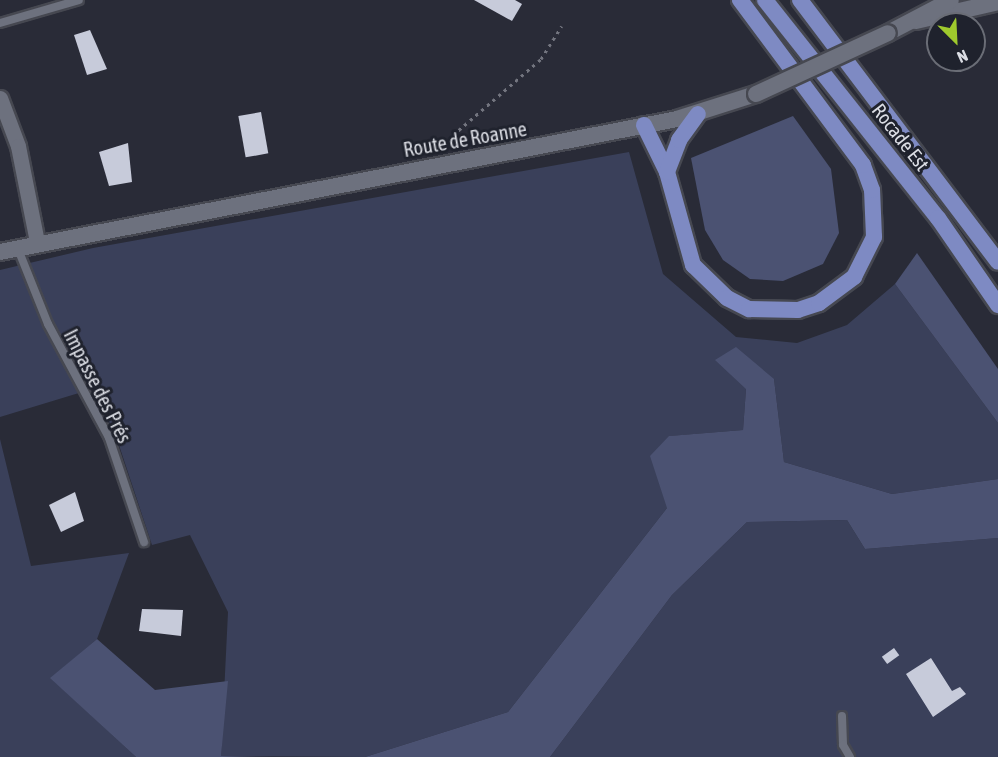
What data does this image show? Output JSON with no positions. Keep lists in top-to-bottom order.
{
  "streets": {
    "highway": ["Rocade Est"],
    "street": ["Route de Roanne"],
    "lane": ["Impasse des Prés"]
  },
  "crossings": [
    ["Route de Roanne", "Impasse des Prés"]
  ],
  "north": "bottom right"
}
